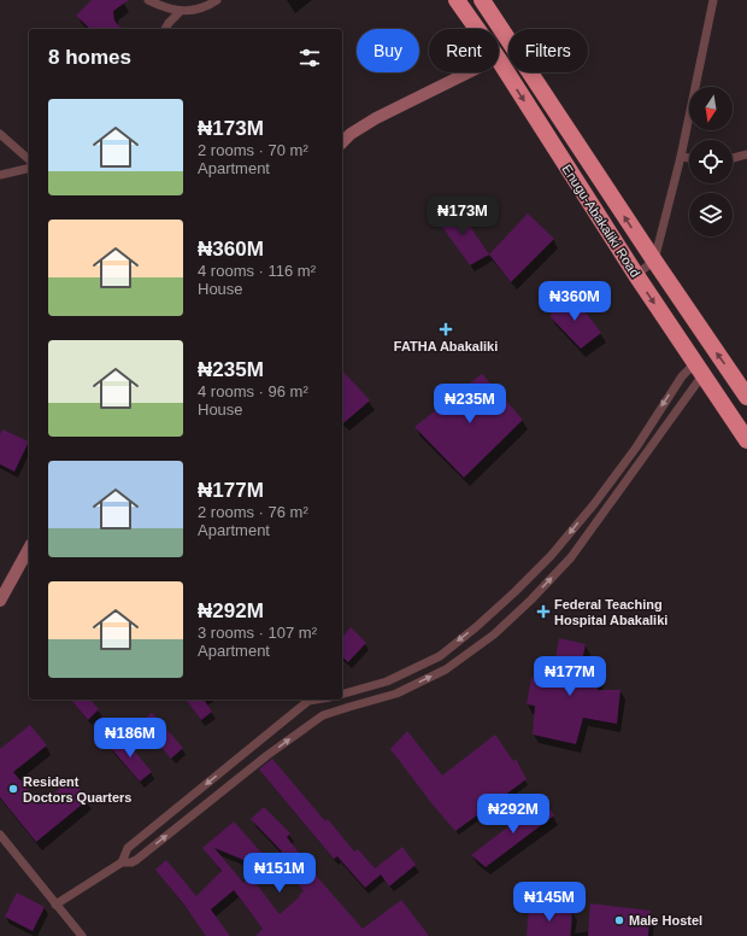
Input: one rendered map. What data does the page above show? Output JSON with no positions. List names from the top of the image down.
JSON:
{
  "streets": {
    "highway": ["Enugu-Abakaliki Road"]
  },
  "places": {
    "health": ["FATHA Abakaliki", "Federal Teaching Hospital Abakaliki"],
    "other": ["Resident Doctors Quarters", "Male Hostel"]
  },
  "north": "bottom",
  "page": {
    "chip": ["Buy", "Rent", "Filters"],
    "heading": "8 homes",
    "list": [
      {
        "name": "₦173M",
        "note": "2 rooms · 70 m² · Apartment"
      },
      {
        "name": "₦360M",
        "note": "4 rooms · 116 m² · House"
      },
      {
        "name": "₦235M",
        "note": "4 rooms · 96 m² · House"
      },
      {
        "name": "₦177M",
        "note": "2 rooms · 76 m² · Apartment"
      },
      {
        "name": "₦292M",
        "note": "3 rooms · 107 m² · Apartment"
      }
    ],
    "price": [
      "₦173M",
      "₦360M",
      "₦235M",
      "₦177M",
      "₦186M",
      "₦292M",
      "₦151M",
      "₦145M"
    ]
  }
}
